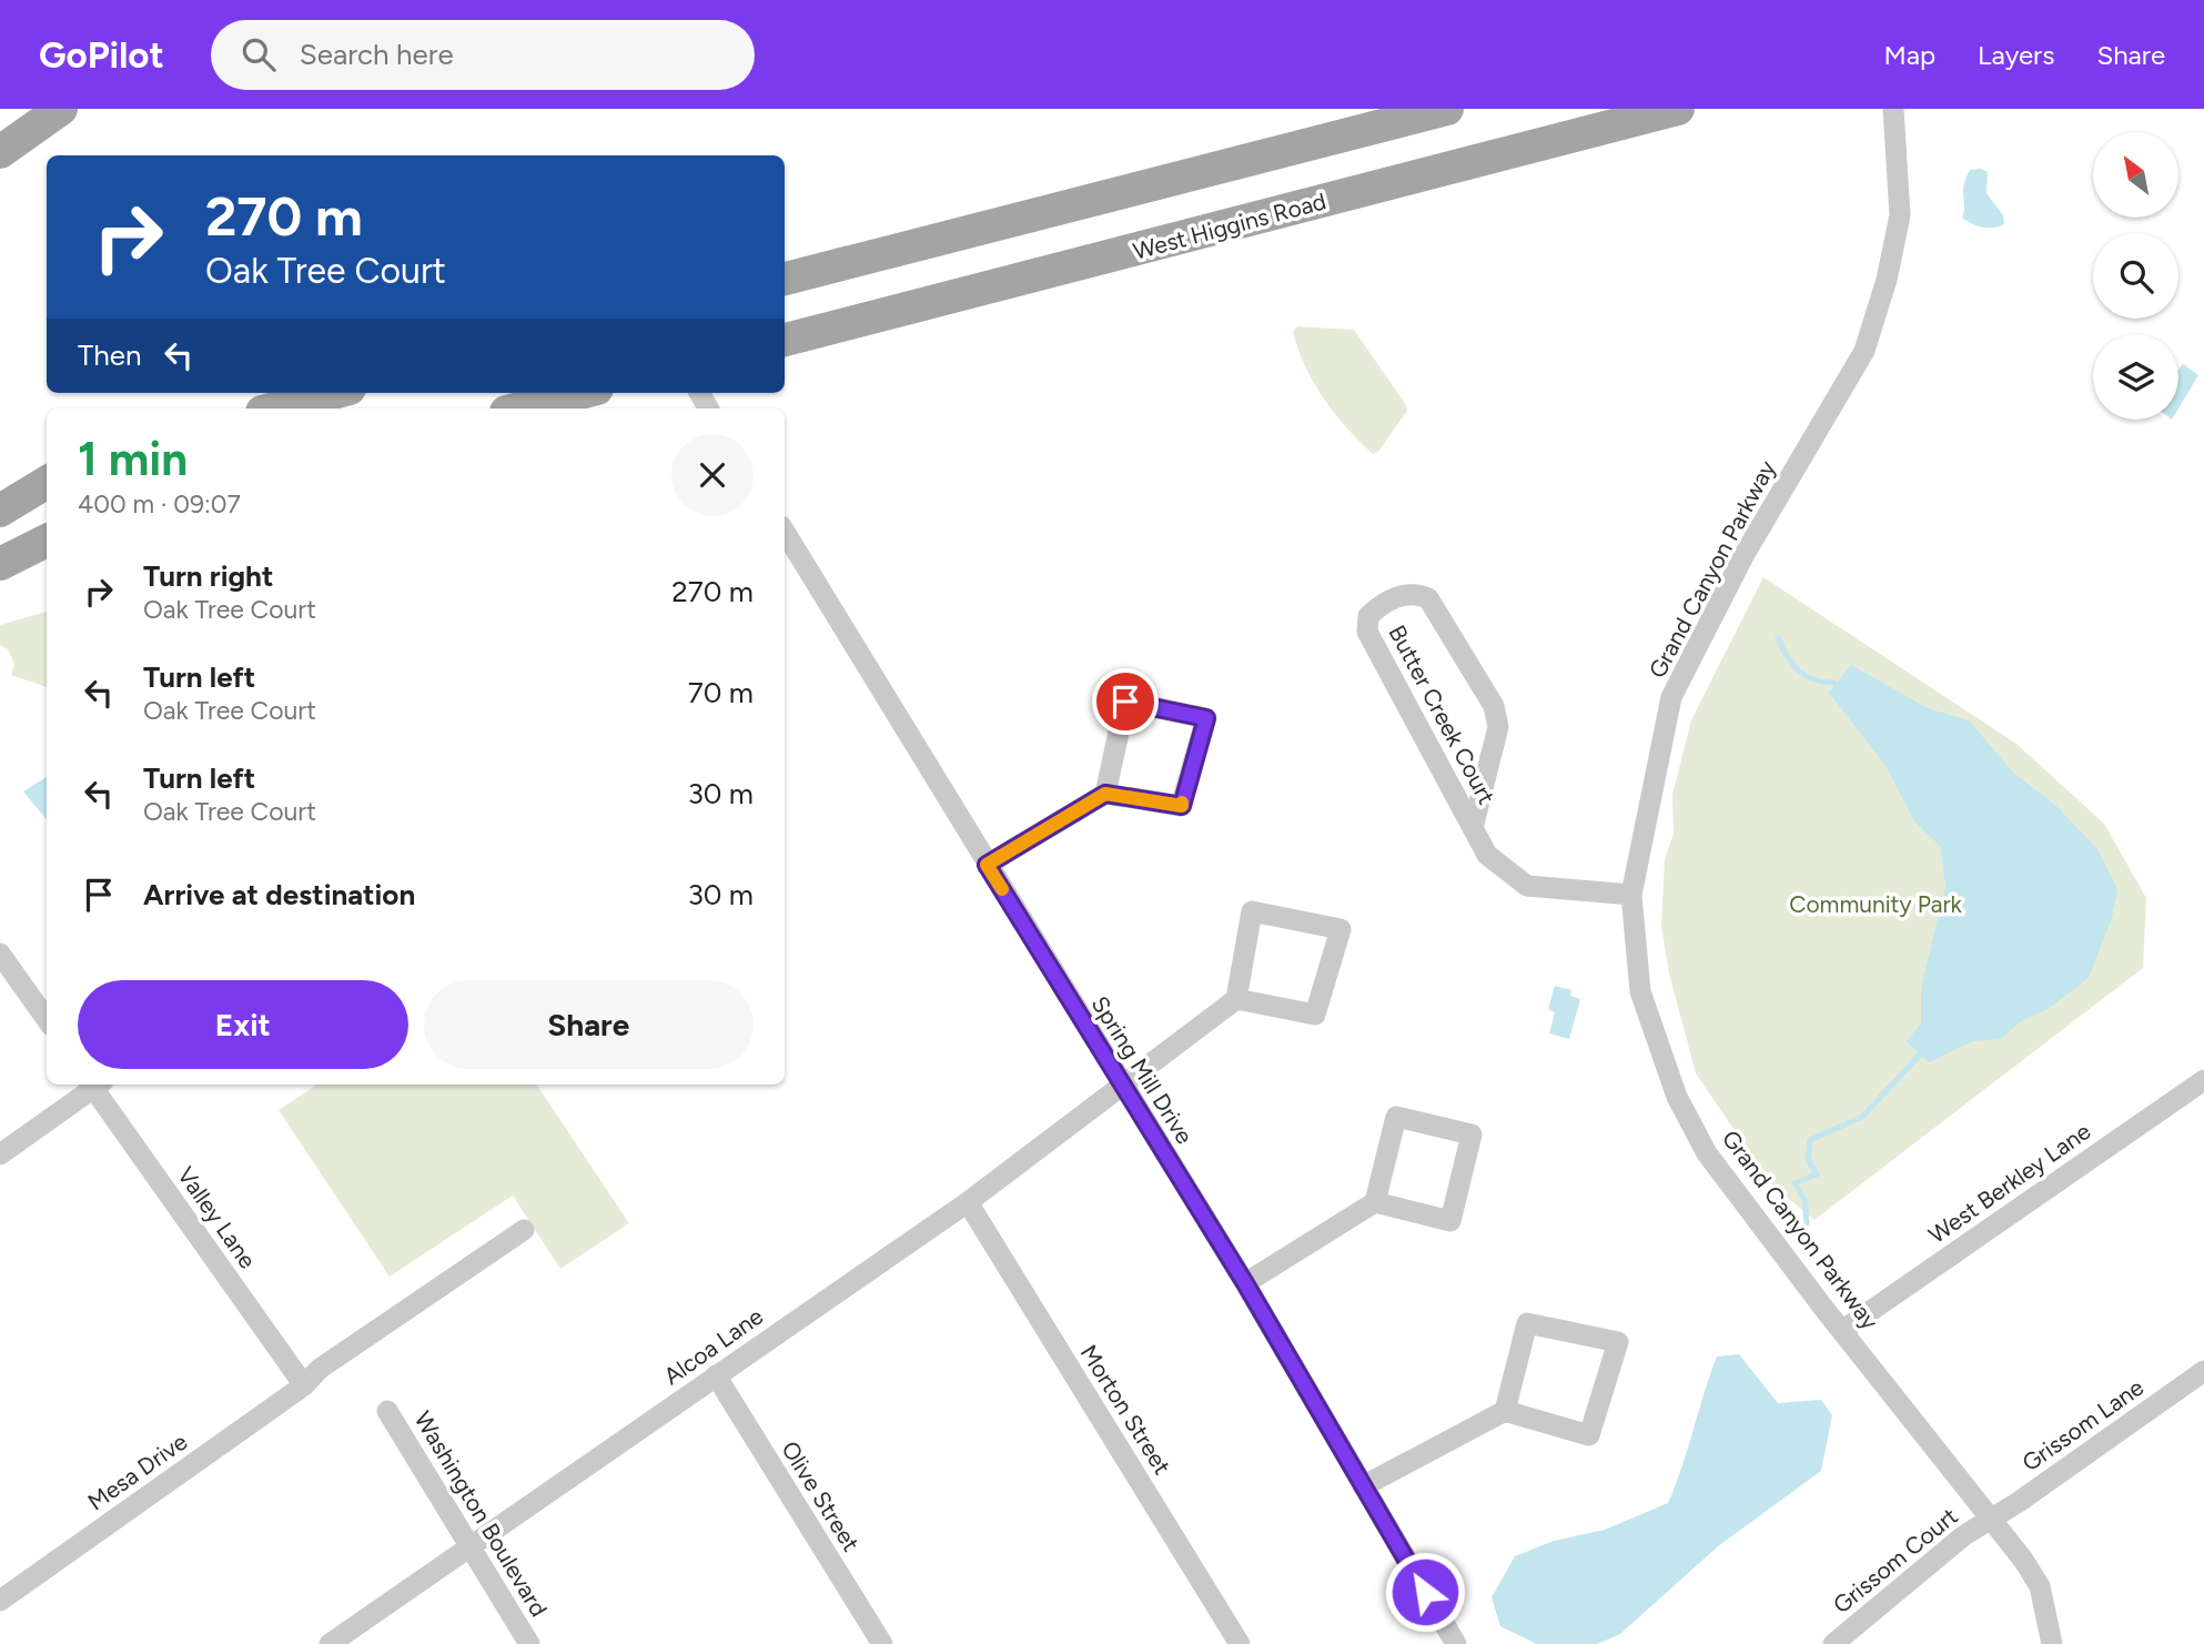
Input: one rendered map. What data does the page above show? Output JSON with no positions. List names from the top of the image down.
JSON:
{
  "streets": {
    "main road": ["West Higgins Road"],
    "street": [
      "Grand Canyon Parkway",
      "Butter Creek Court",
      "Spring Mill Drive",
      "West Berkley Lane",
      "Valley Lane",
      "Alcoa Lane",
      "Morton Street",
      "Grissom Lane",
      "Mesa Drive",
      "Olive Street",
      "Washington Boulevard",
      "Grissom Court"
    ]
  },
  "crossings": [
    ["Grand Canyon Parkway", "Butter Creek Court"],
    ["Grand Canyon Parkway", "West Berkley Lane"],
    ["Grand Canyon Parkway", "Grissom Lane"],
    ["Grand Canyon Parkway", "Grissom Court"],
    ["Spring Mill Drive", "Alcoa Lane"],
    ["Valley Lane", "Mesa Drive"],
    ["Alcoa Lane", "Morton Street"],
    ["Alcoa Lane", "Olive Street"],
    ["Alcoa Lane", "Washington Boulevard"],
    ["Grissom Lane", "Grissom Court"]
  ],
  "parks": ["Community Park"],
  "north": "top left",
  "page": {
    "header": "GoPilot",
    "search": "Search here",
    "nav": ["Map", "Layers", "Share"],
    "turn": ["270 m", "Oak Tree Court"],
    "then": "Then",
    "heading": ["1 min", "400 m · 09:07"],
    "list": [
      {
        "name": "Turn right",
        "note": "Oak Tree Court",
        "value": "270 m"
      },
      {
        "name": "Turn left",
        "note": "Oak Tree Court",
        "value": "70 m"
      },
      {
        "name": "Turn left",
        "note": "Oak Tree Court",
        "value": "30 m"
      },
      {
        "name": "Arrive at destination",
        "value": "30 m"
      }
    ],
    "buttons": ["Exit", "Share"]
  }
}
